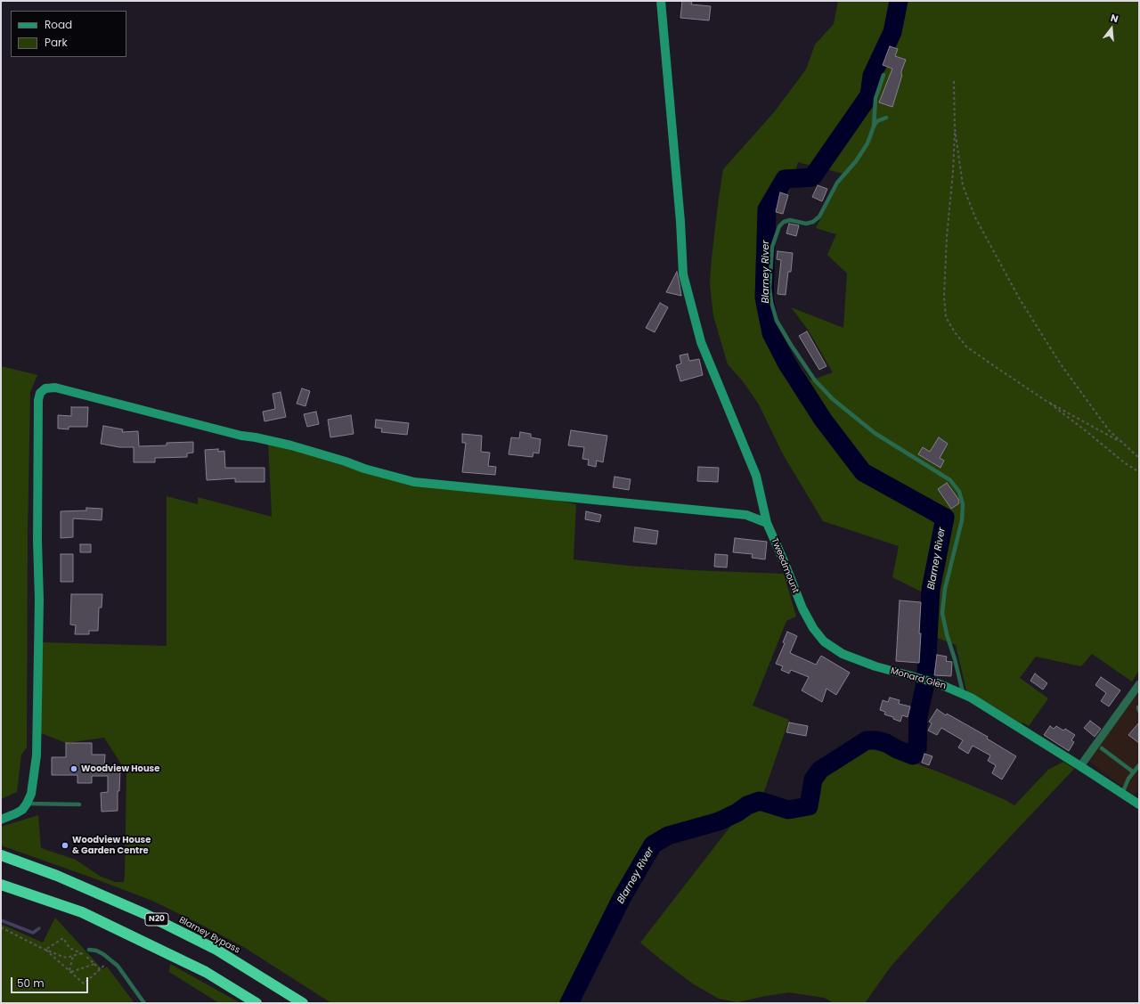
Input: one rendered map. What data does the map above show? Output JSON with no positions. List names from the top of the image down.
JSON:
{
  "streets": {
    "highway": ["N20", "Blarney Bypass"],
    "street": ["Tweedmount", "Monard Glen"]
  },
  "crossings": [
    ["Tweedmount", "Monard Glen"]
  ],
  "water": ["Blarney River"],
  "places": ["Woodview House", "Woodview House & Garden Centre"],
  "legend": ["Road", "Park"],
  "scale_bar": "50 m",
  "north": "top"
}
